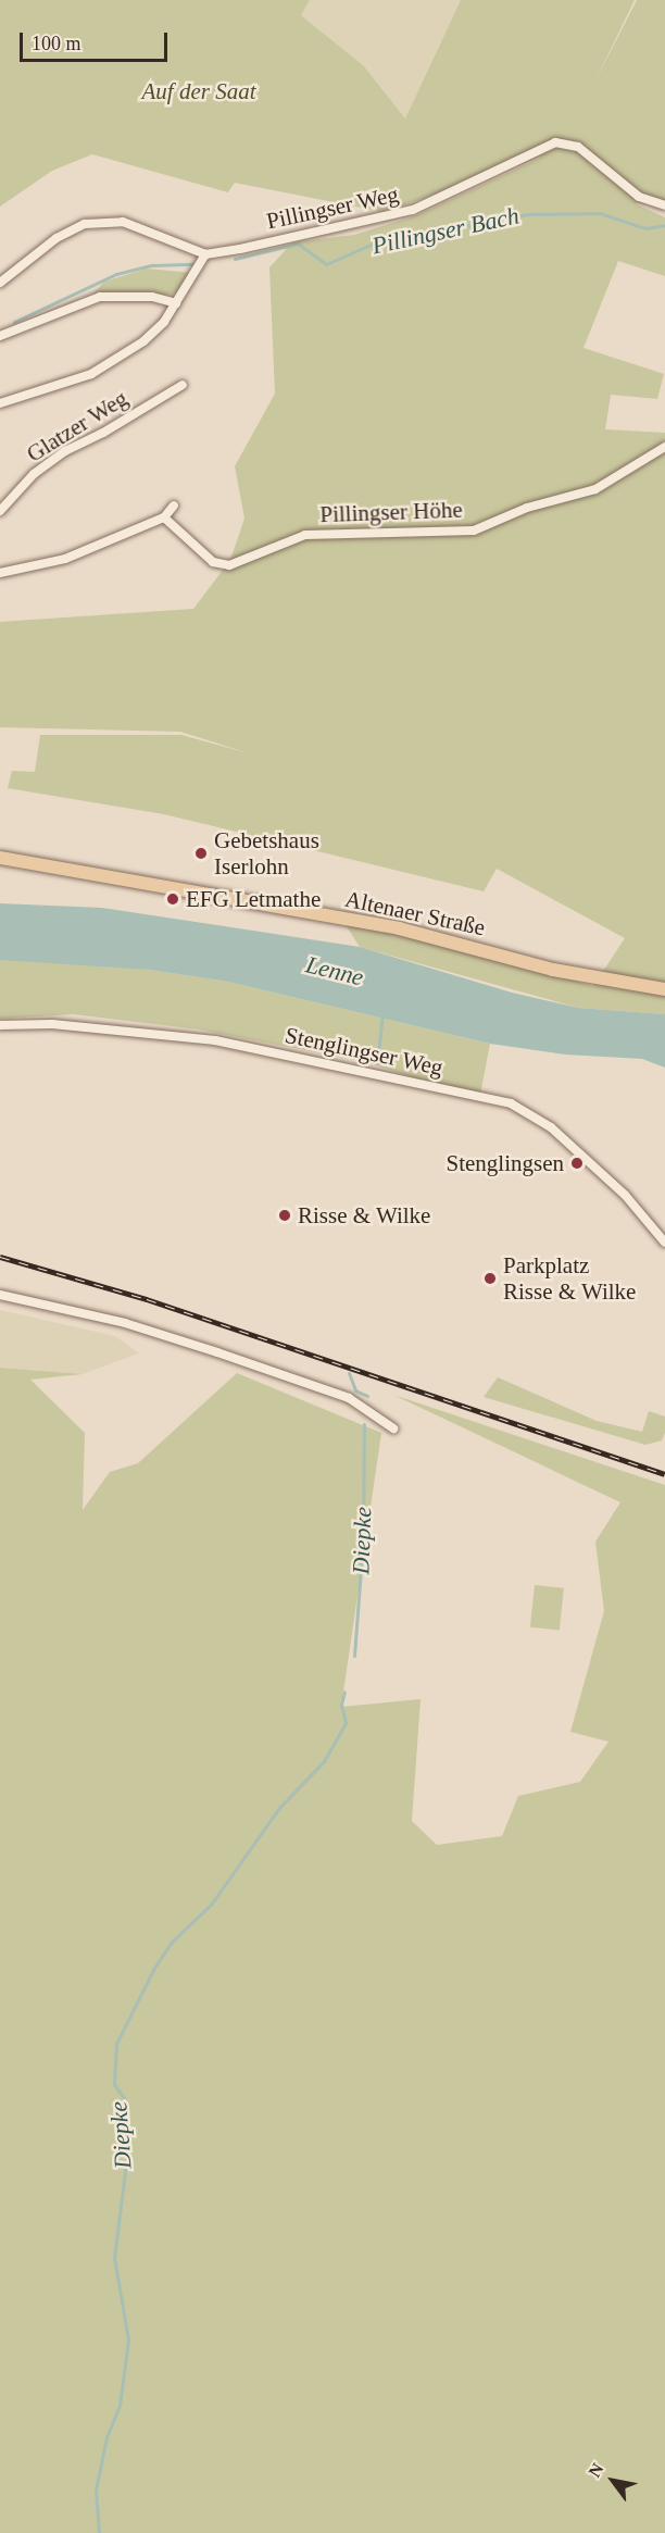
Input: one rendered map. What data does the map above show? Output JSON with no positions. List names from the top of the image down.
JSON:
{
  "streets": {
    "main road": ["Altenaer Straße"],
    "street": [
      "Pillingser Weg",
      "Glatzer Weg",
      "Pillingser Höhe",
      "Stenglingser Weg"
    ]
  },
  "water": ["Pillingser Bach", "Lenne", "Diepke"],
  "parks": ["Auf der Saat"],
  "places": [
    "Gebetshaus Iserlohn",
    "EFG Letmathe",
    "Stenglingsen",
    "Risse & Wilke",
    "Parkplatz Risse & Wilke"
  ],
  "scale_bar": "100 m",
  "north": "top left"
}
